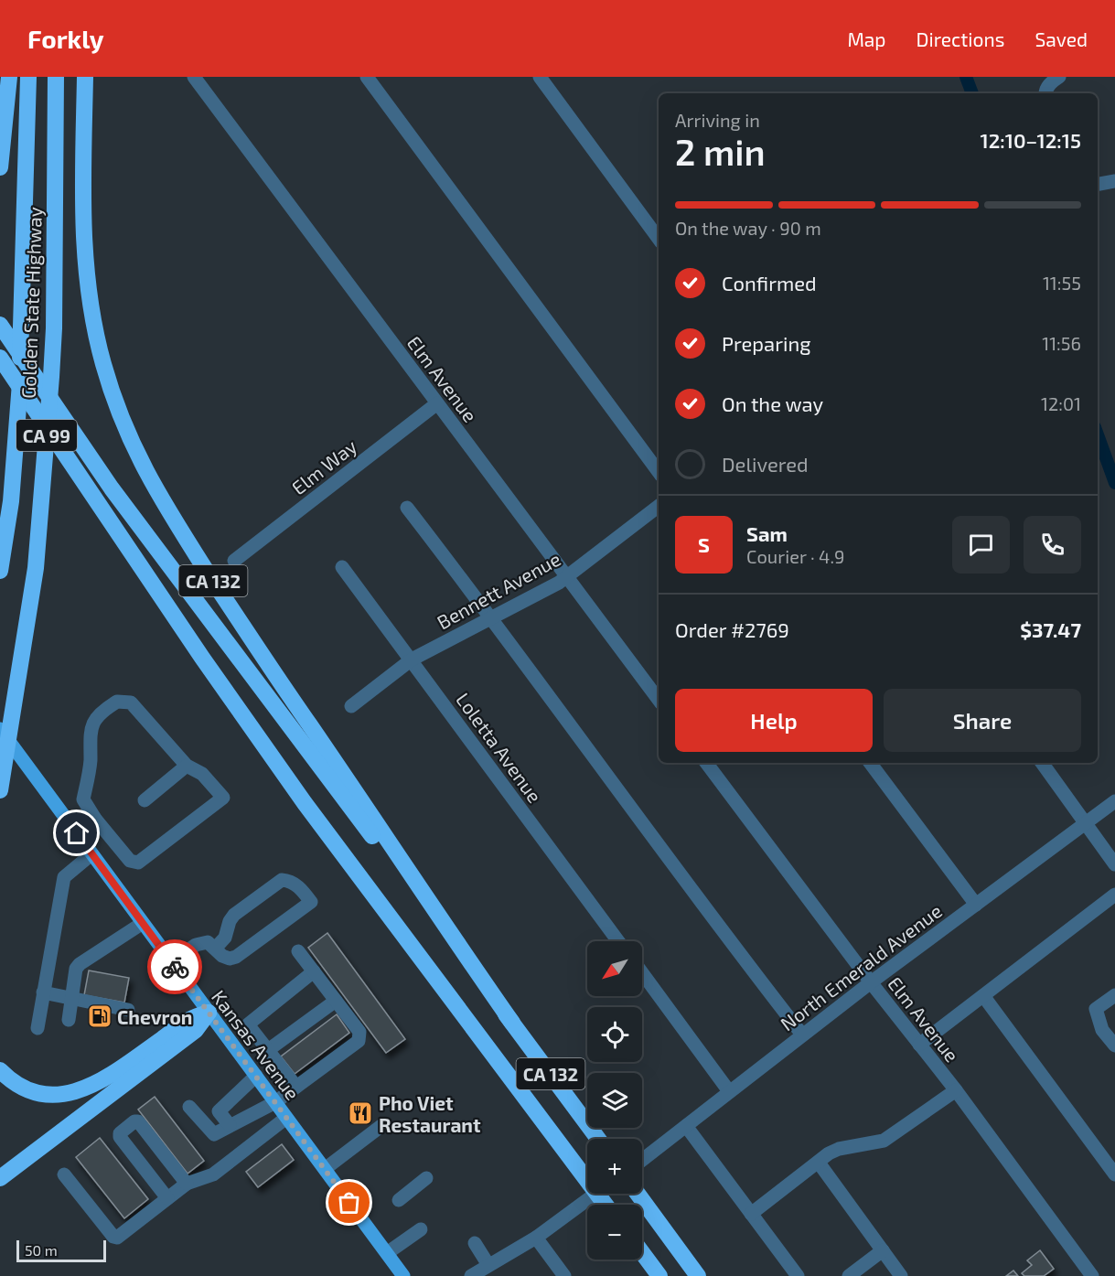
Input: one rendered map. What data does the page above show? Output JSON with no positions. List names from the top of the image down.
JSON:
{
  "streets": {
    "highway": ["Golden State Highway", "CA 99", "CA 132"],
    "main road": ["Kansas Avenue"],
    "street": [
      "Elm Avenue",
      "Elm Way",
      "Bennett Avenue",
      "Loletta Avenue",
      "North Emerald Avenue"
    ]
  },
  "crossings": [
    ["Elm Avenue", "Elm Way"],
    ["Elm Avenue", "Bennett Avenue"],
    ["Elm Avenue", "North Emerald Avenue"],
    ["Bennett Avenue", "Loletta Avenue"]
  ],
  "places": {
    "fuel station": ["Chevron"],
    "restaurant": ["Pho Viet Restaurant"]
  },
  "scale_bar": "50 m",
  "north": "bottom left",
  "page": {
    "header": "Forkly",
    "nav": ["Map", "Directions", "Saved"],
    "heading": ["2 min", "Arriving in", "12:10–12:15"],
    "panel": [
      "Sam",
      "Courier · 4.9",
      "Order #2769",
      "$37.47"
    ],
    "bar": "On the way · 90 m",
    "list": [
      ["Confirmed", "11:55"],
      ["Preparing", "11:56"],
      ["On the way", "12:01"],
      "Delivered"
    ],
    "round": "S",
    "buttons": ["Help", "Share"],
    "map_buttons": ["+", "−"],
    "scale": "50 m"
  }
}
